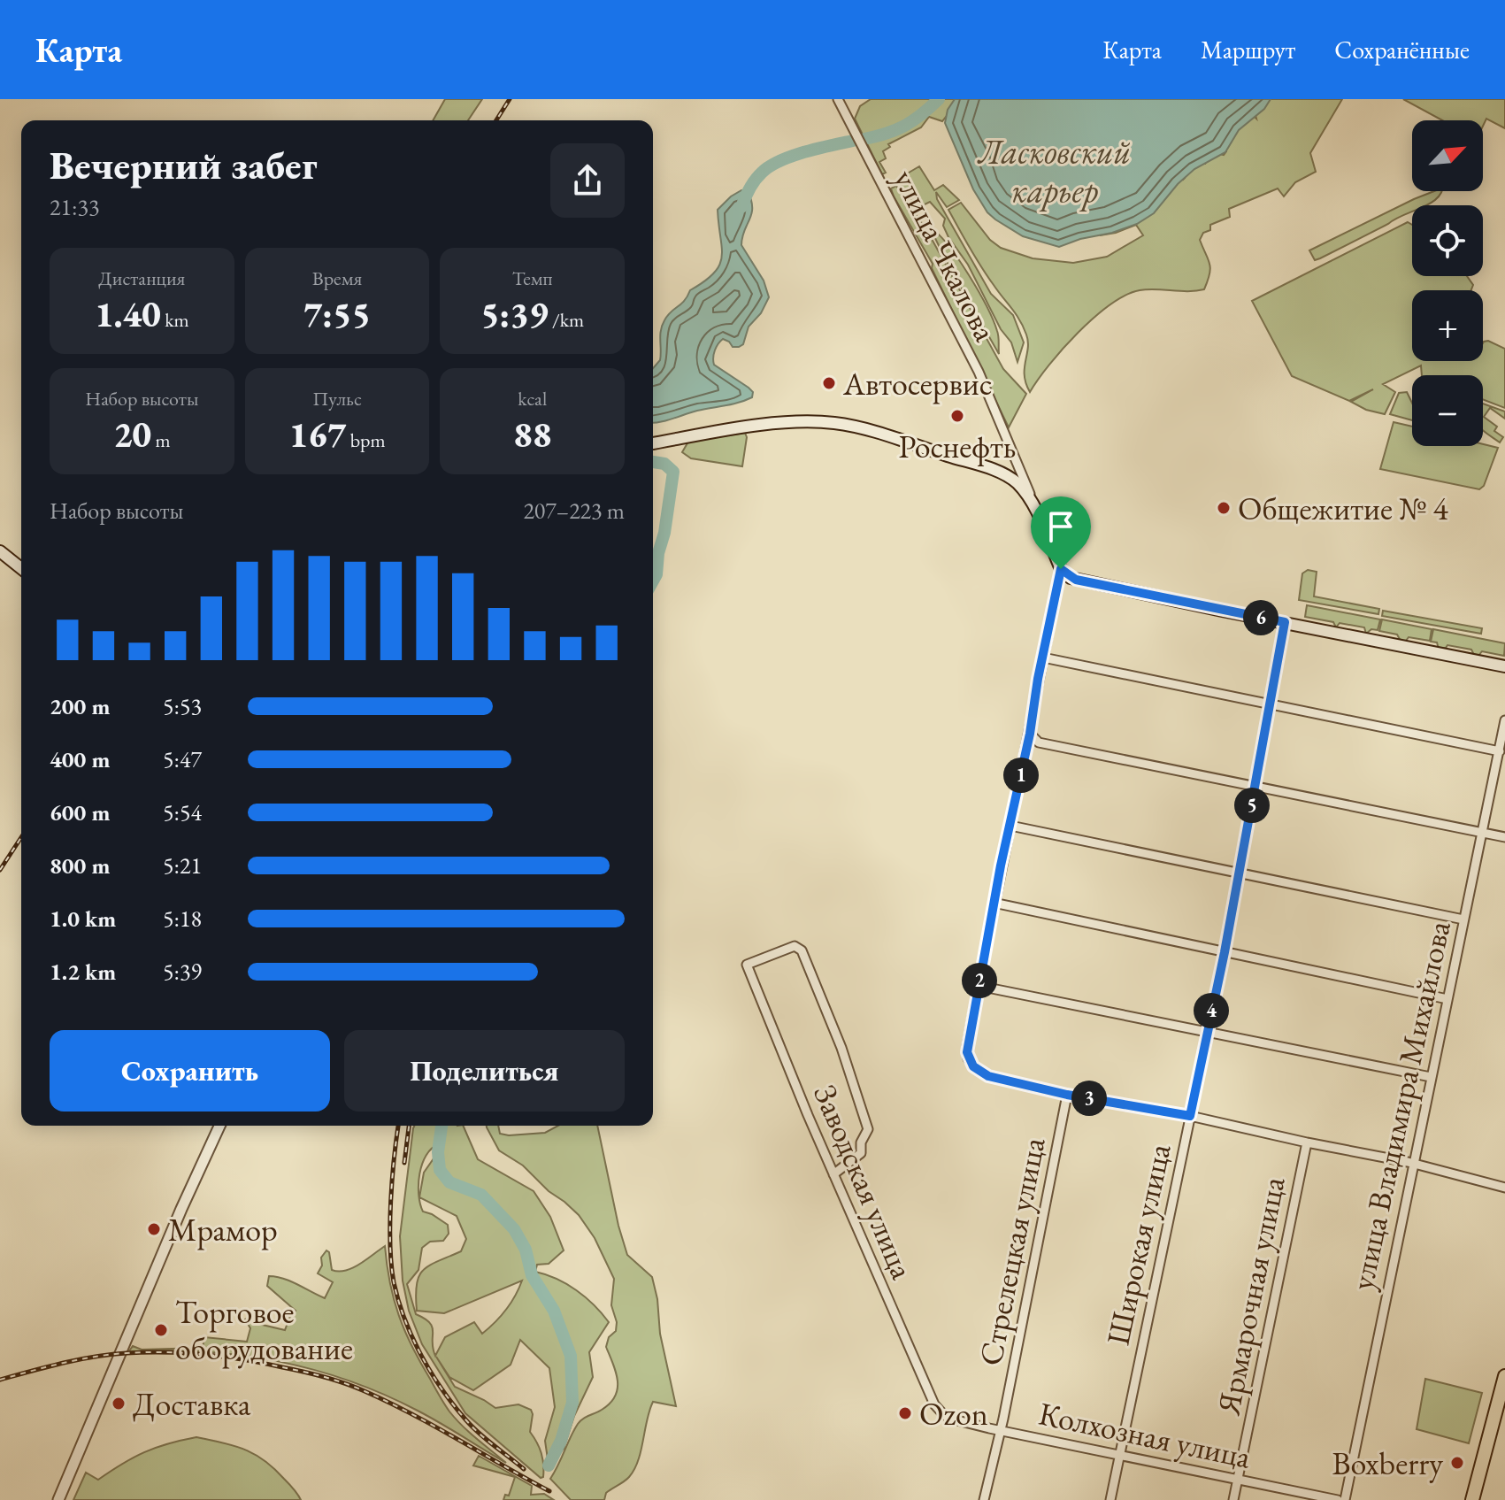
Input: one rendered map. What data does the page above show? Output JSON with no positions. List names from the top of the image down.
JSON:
{
  "streets": {
    "street": [
      "улица Чкалова",
      "улица Владимира Михайлова",
      "Заводская улица",
      "Широкая улица",
      "Стрелецкая улица",
      "Ярмарочная улица",
      "Колхозная улица"
    ]
  },
  "crossings": [
    ["Заводская улица", "Колхозная улица"],
    ["Широкая улица", "Колхозная улица"],
    ["Стрелецкая улица", "Колхозная улица"],
    ["Ярмарочная улица", "Колхозная улица"]
  ],
  "water": ["Ласковский карьер"],
  "places": [
    "Автосервис",
    "Роснефть",
    "Общежитие № 4",
    "Мрамор",
    "Торговое оборудование",
    "Доставка",
    "Ozon",
    "Boxberry"
  ],
  "north": "top right",
  "page": {
    "header": "Карта",
    "nav": ["Карта", "Маршрут", "Сохранённые"],
    "map_buttons": ["+", "−"],
    "heading": ["Вечерний забег", "21:33"],
    "stats": [
      ["Дистанция", "1.40 km"],
      ["Время", "7:55"],
      ["Темп", "5:39 /km"],
      ["Набор высоты", "20 m"],
      ["Пульс", "167 bpm"],
      ["kcal", "88"]
    ],
    "chart": ["Набор высоты", "207–223 m"],
    "pins": [
      "6",
      "1",
      "5",
      "2",
      "4",
      "3"
    ],
    "list": [
      {
        "name": "200 m",
        "note": "5:53"
      },
      {
        "name": "400 m",
        "note": "5:47"
      },
      {
        "name": "600 m",
        "note": "5:54"
      },
      {
        "name": "800 m",
        "note": "5:21"
      },
      {
        "name": "1.0 km",
        "note": "5:18"
      },
      {
        "name": "1.2 km",
        "note": "5:39"
      }
    ],
    "buttons": ["Сохранить", "Поделиться"]
  }
}
